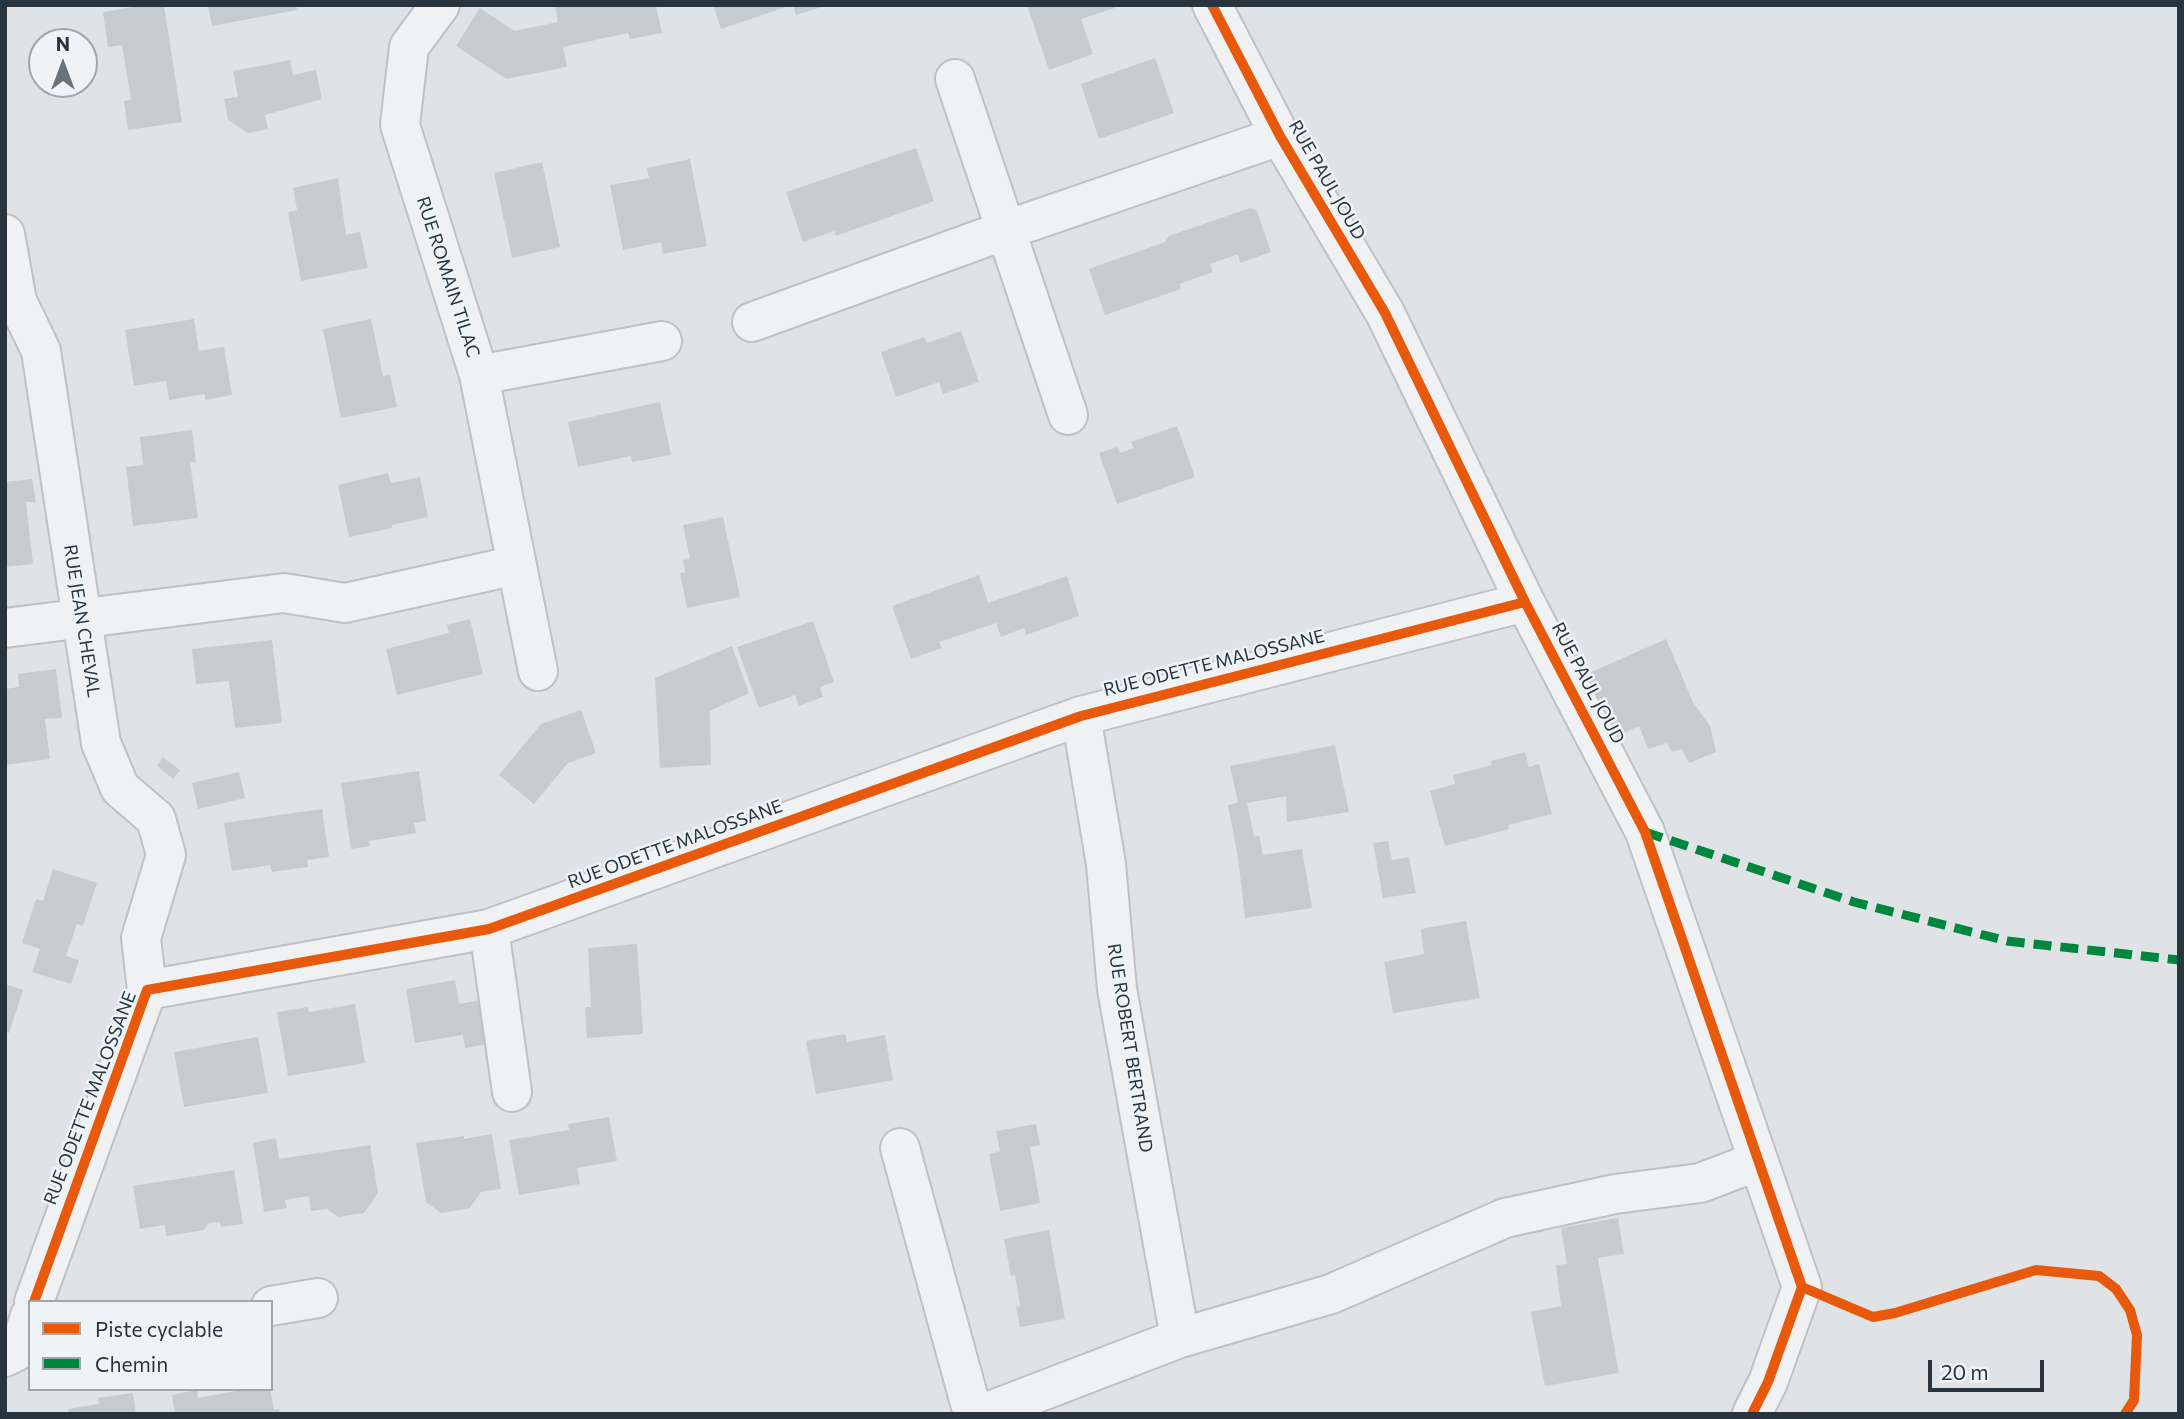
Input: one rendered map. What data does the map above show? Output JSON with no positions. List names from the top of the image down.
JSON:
{
  "streets": {
    "street": [
      "RUE PAUL JOUD",
      "RUE ROMAIN TILAC",
      "RUE JEAN CHEVAL",
      "RUE ODETTE MALOSSANE",
      "RUE ROBERT BERTRAND"
    ]
  },
  "crossings": [
    ["RUE PAUL JOUD", "RUE ODETTE MALOSSANE"],
    ["RUE JEAN CHEVAL", "RUE ODETTE MALOSSANE"],
    ["RUE ODETTE MALOSSANE", "RUE ROBERT BERTRAND"]
  ],
  "legend": ["Piste cyclable", "Chemin"],
  "scale_bar": "20 m",
  "north": "top"
}
